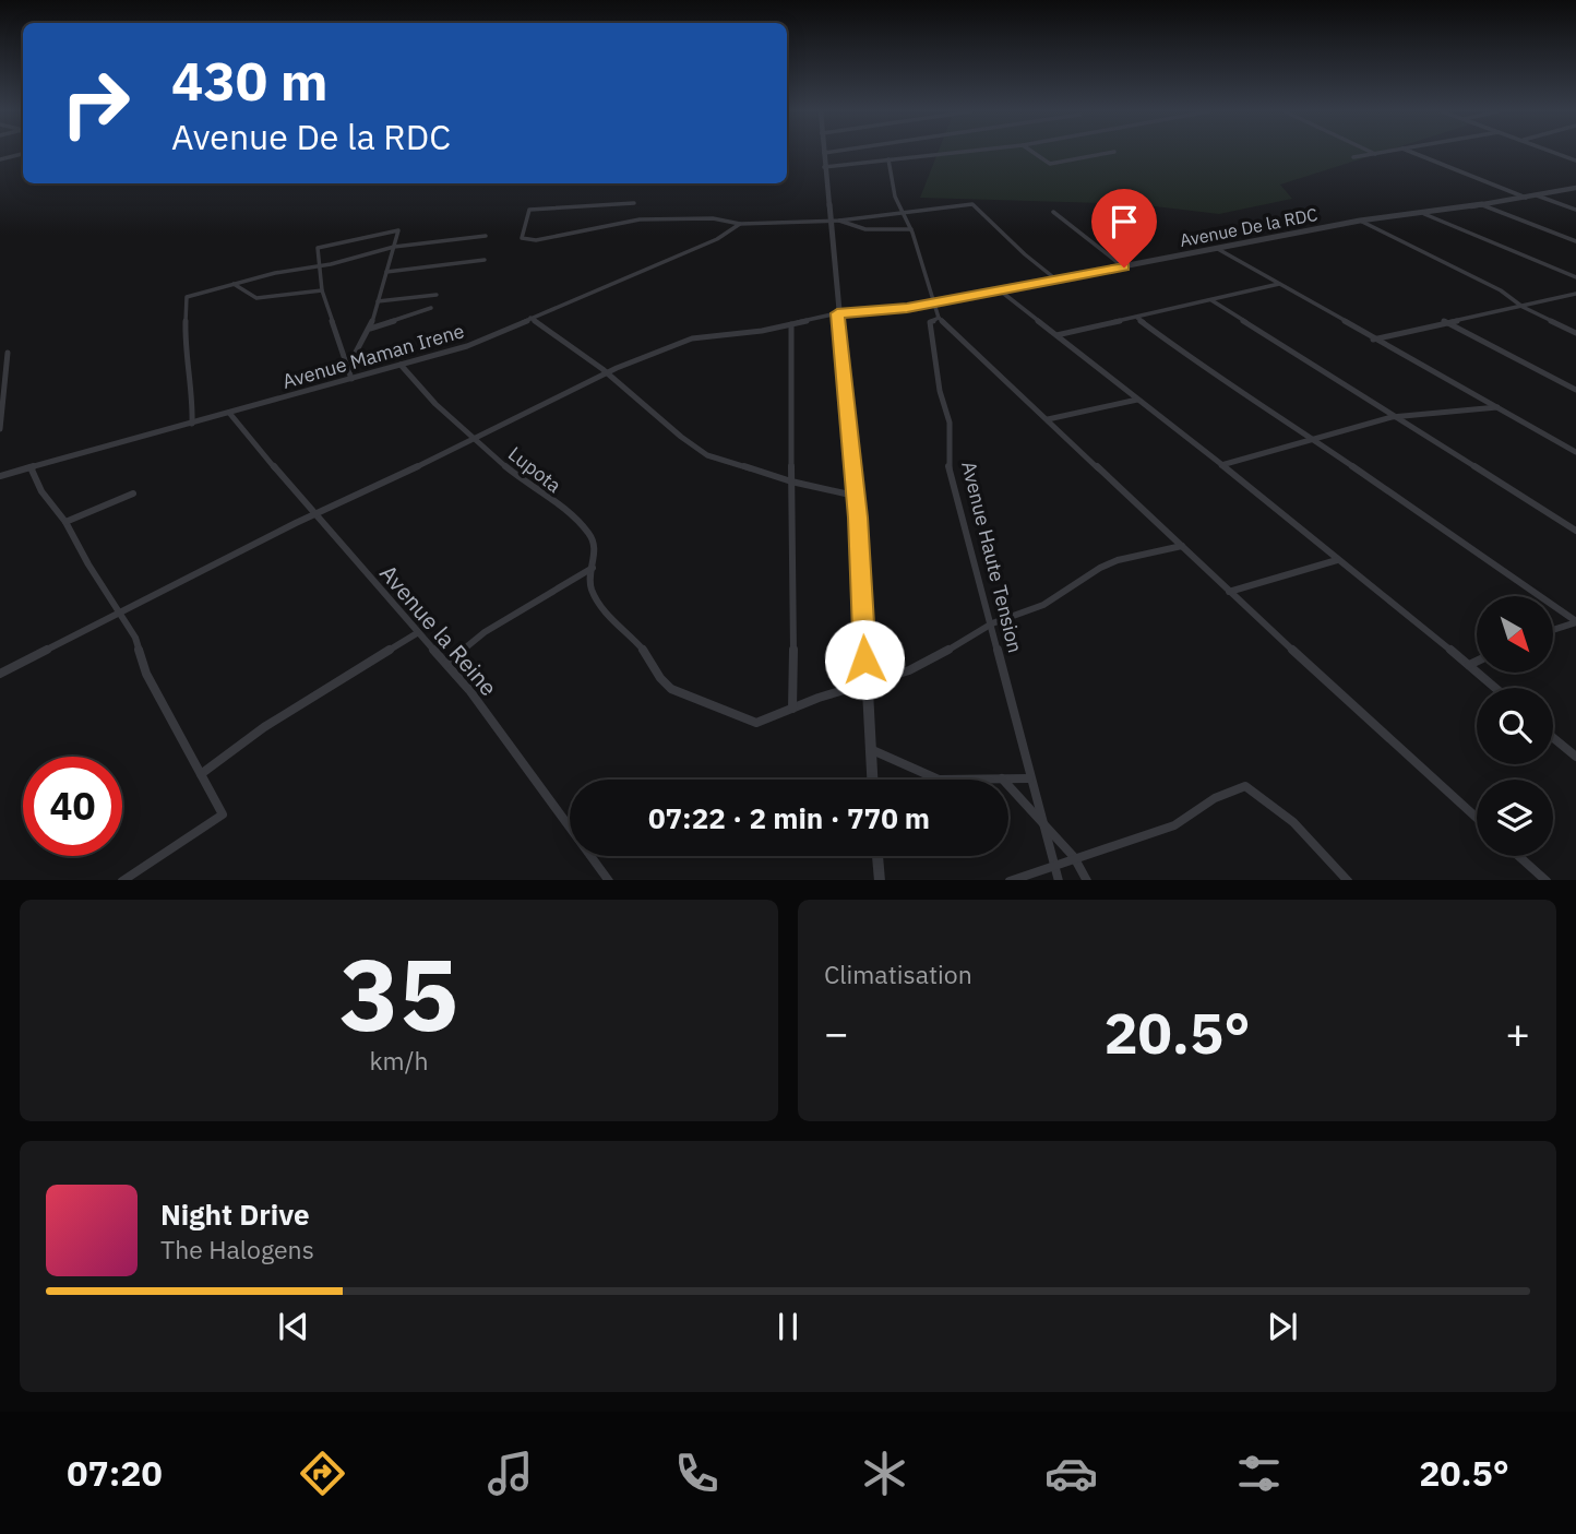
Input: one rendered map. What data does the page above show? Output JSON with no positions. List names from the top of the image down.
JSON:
{
  "streets": {
    "street": [
      "Avenue De la RDC",
      "Avenue Maman Irene",
      "Lupota",
      "Avenue Haute Tension",
      "Avenue la Reine"
    ]
  },
  "crossings": [
    ["Avenue Maman Irene", "Lupota"],
    ["Avenue Maman Irene", "Avenue la Reine"],
    ["Lupota", "Avenue Haute Tension"]
  ],
  "north": "bottom right",
  "page": {
    "turn": ["430 m", "Avenue De la RDC"],
    "limit": "40",
    "trip": "07:22 · 2 min · 770 m",
    "tile": [
      ["35", "km/h"],
      "Climatisation"
    ],
    "heat": ["−", "20.5°", "+"],
    "song": ["Night Drive", "The Halogens"],
    "tabs": ["07:20", "20.5°"]
  }
}
